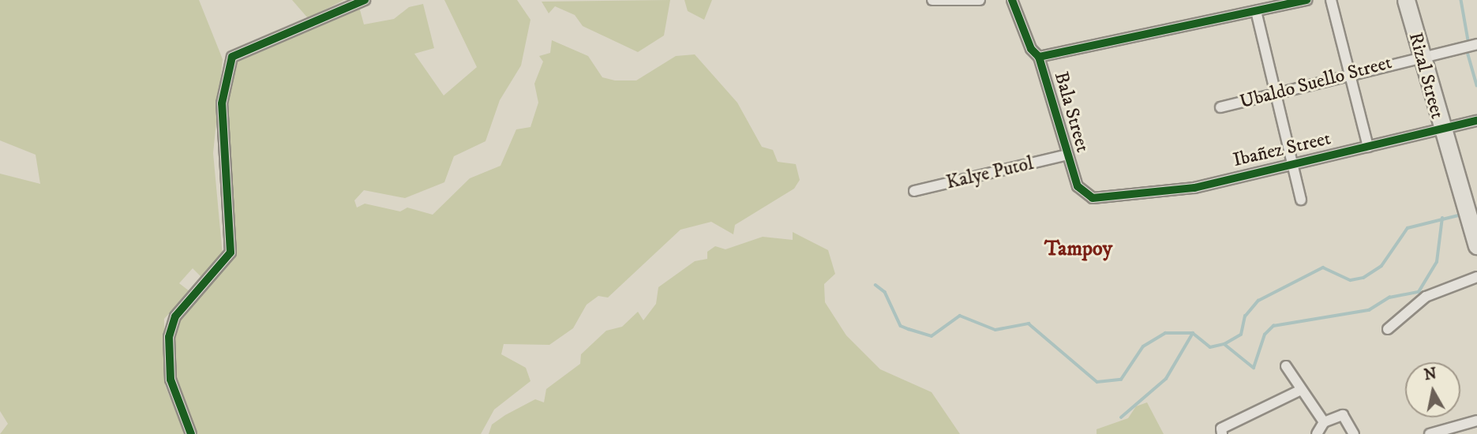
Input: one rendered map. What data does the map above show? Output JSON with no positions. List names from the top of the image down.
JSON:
{
  "streets": {
    "main road": ["Rizal Street"],
    "street": [
      "Ubaldo Suello Street",
      "Bala Street",
      "Ibañez Street",
      "Kalye Putol"
    ]
  },
  "crossings": [
    ["Rizal Street", "Ubaldo Suello Street"],
    ["Rizal Street", "Ibañez Street"],
    ["Bala Street", "Ibañez Street"],
    ["Bala Street", "Kalye Putol"]
  ],
  "districts": ["Tampoy"],
  "north": "top"
}
